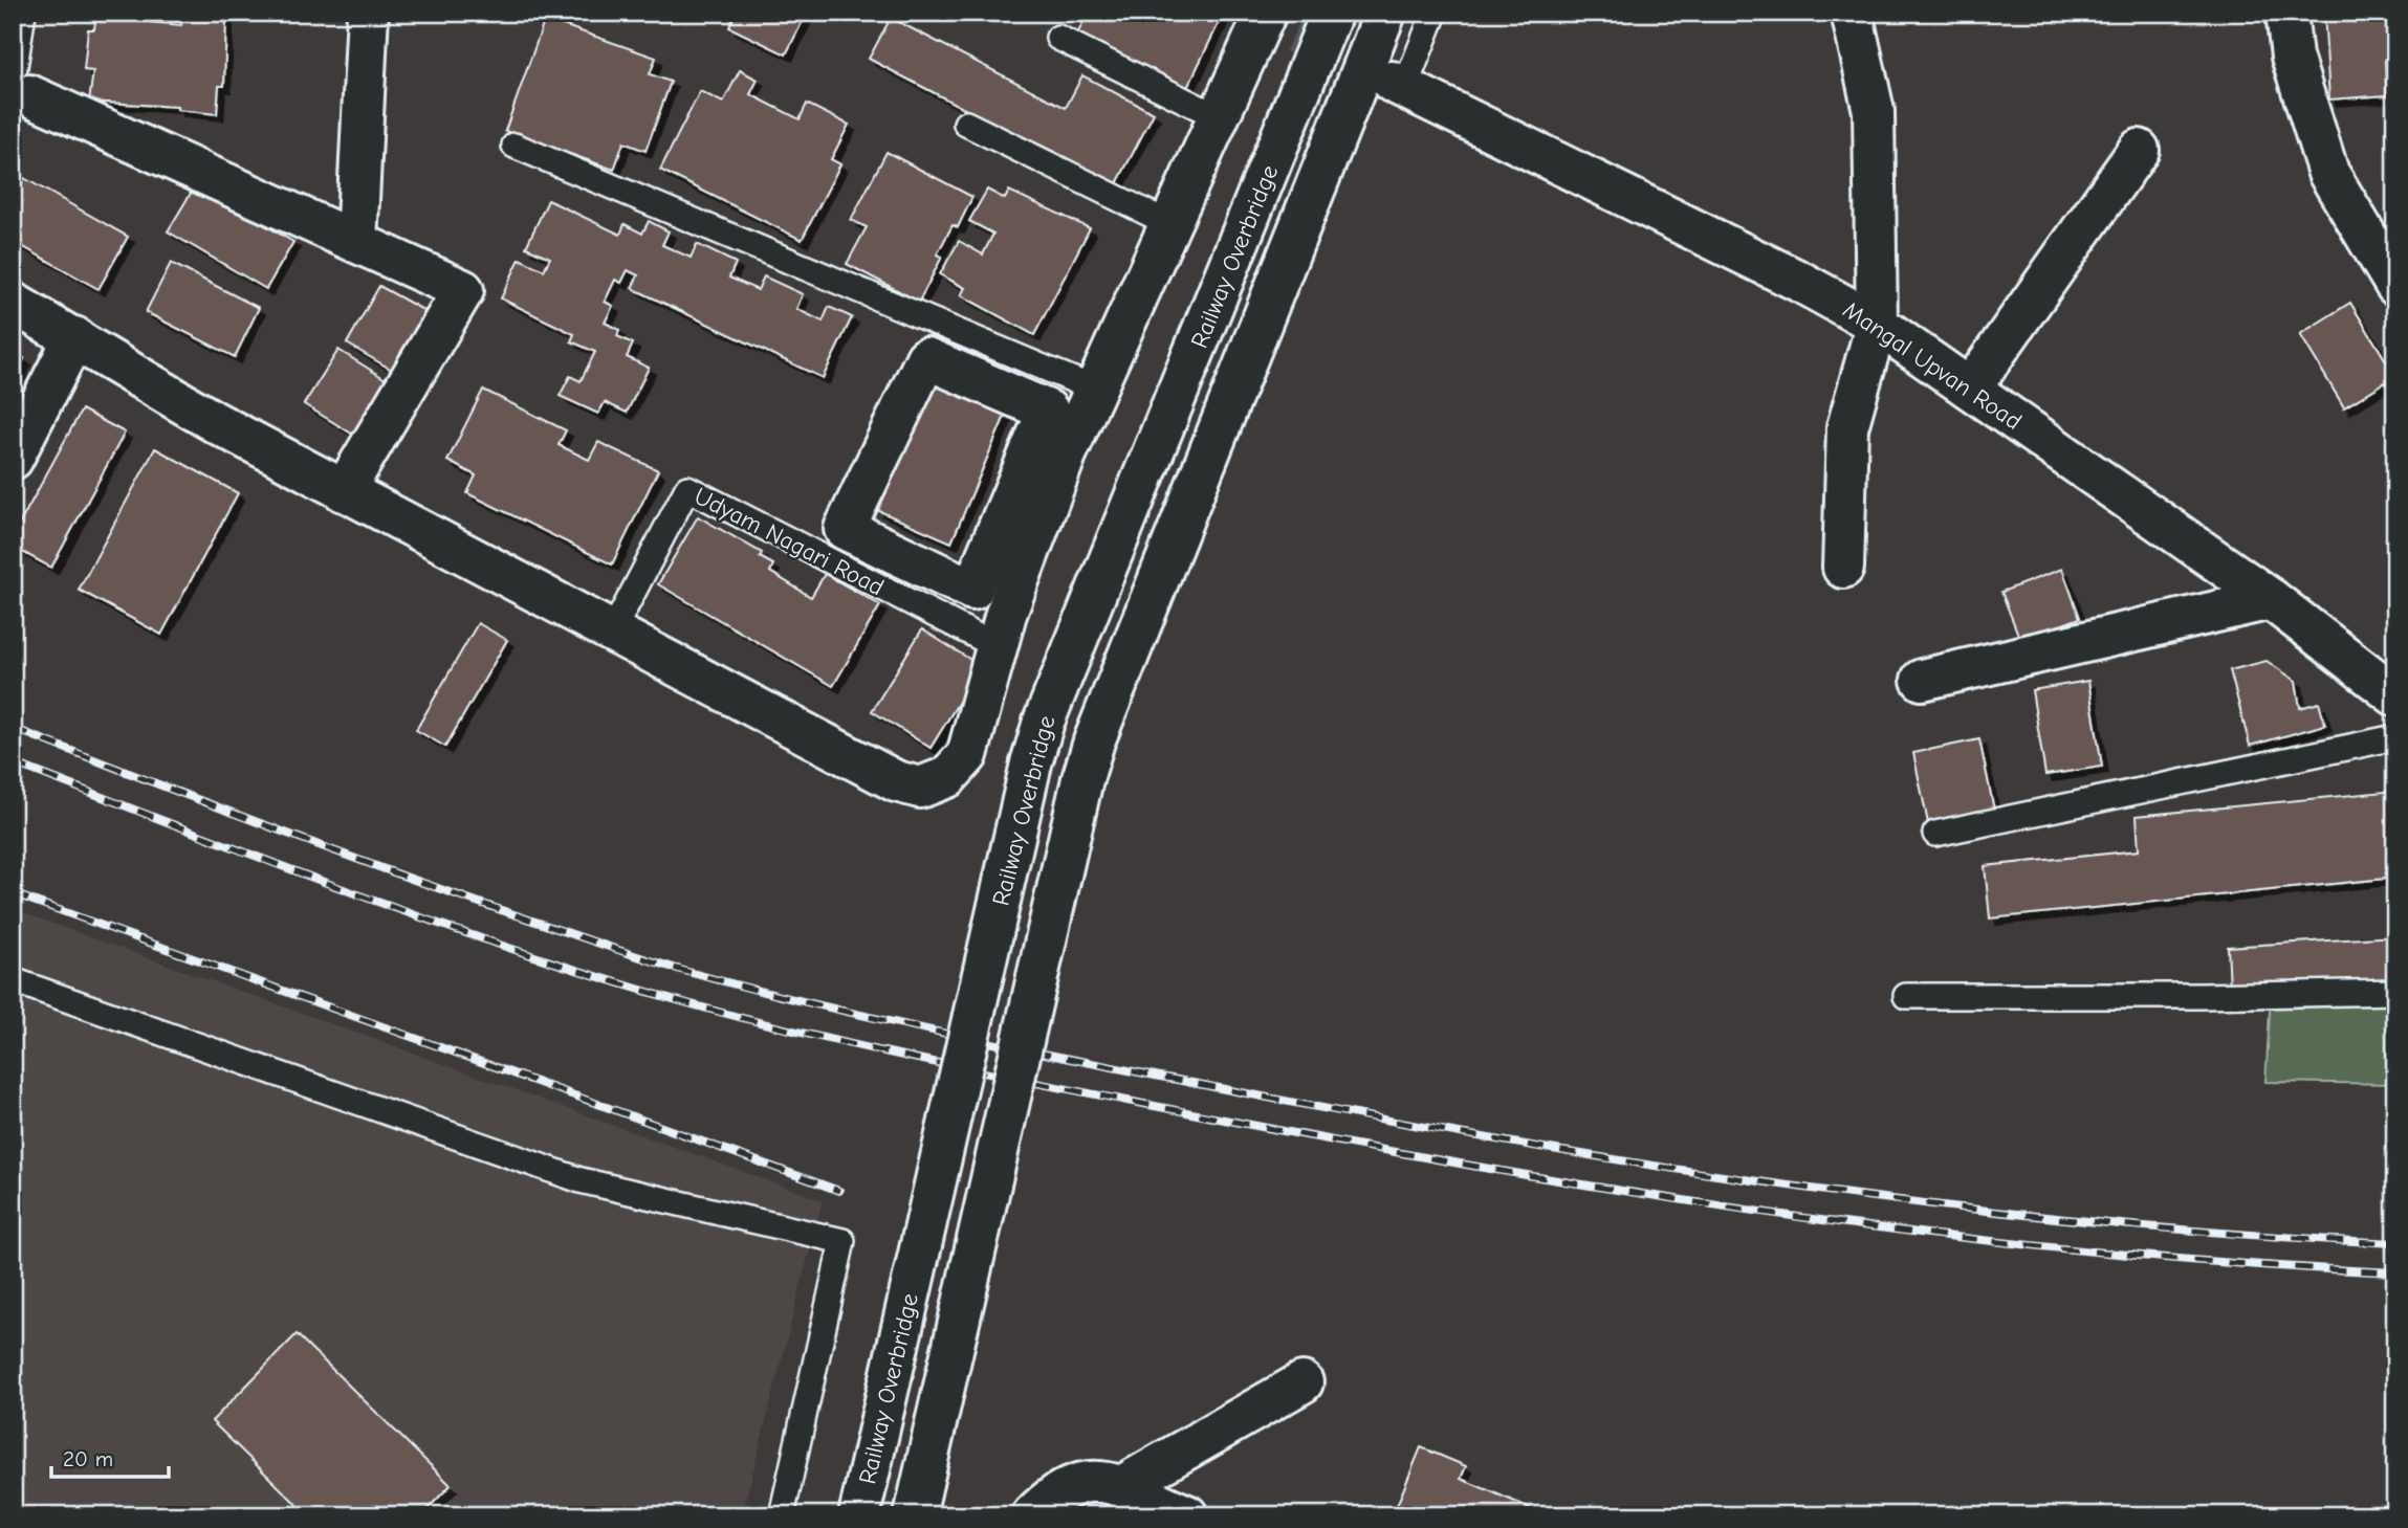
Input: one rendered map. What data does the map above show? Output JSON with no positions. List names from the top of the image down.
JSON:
{
  "streets": {
    "street": ["Railway Overbridge", "Mangal Upvan Road"],
    "lane": ["Udyam Nagari Road"]
  },
  "scale_bar": "20 m"
}
